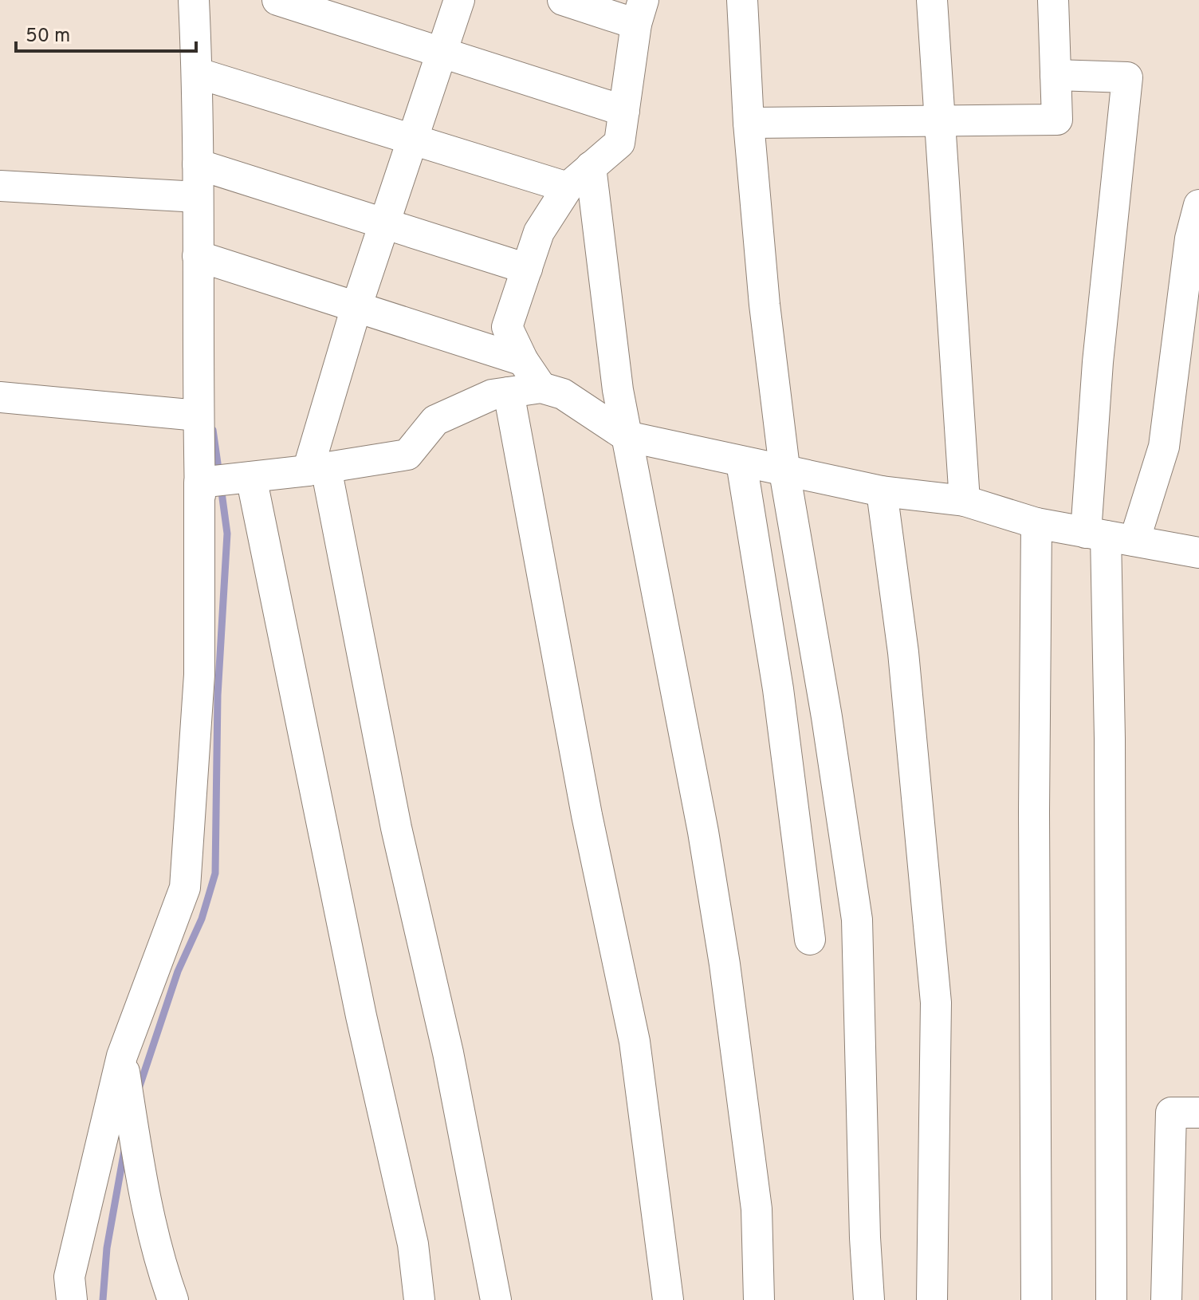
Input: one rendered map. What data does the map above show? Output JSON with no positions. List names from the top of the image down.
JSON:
{
  "scale_bar": "50 m"
}
